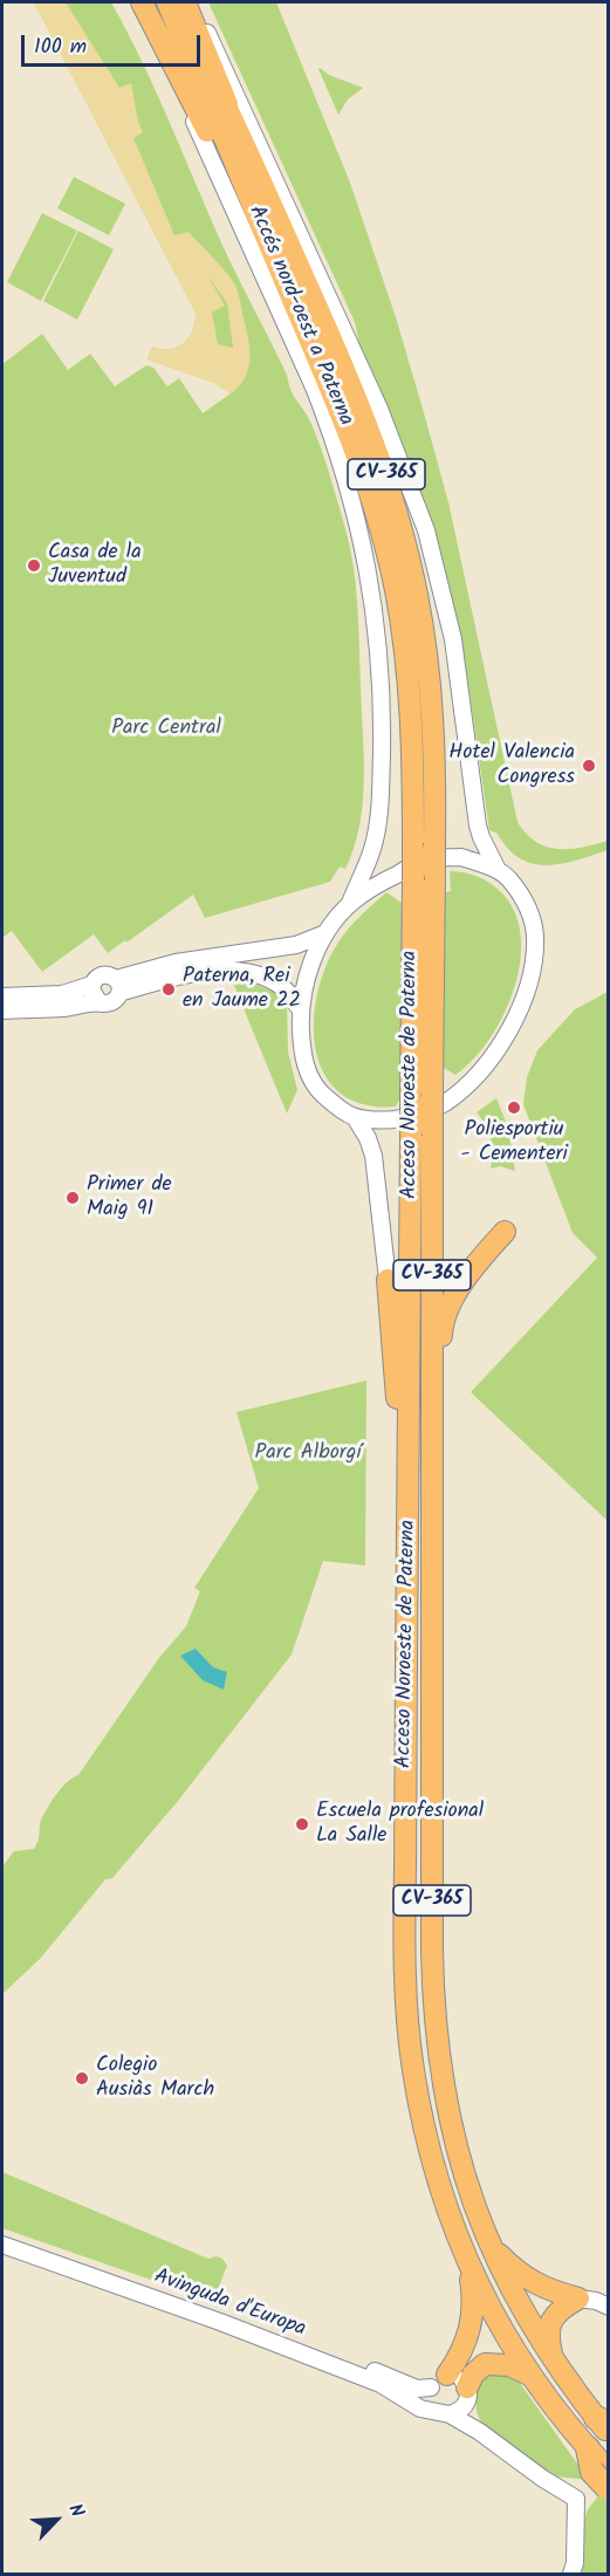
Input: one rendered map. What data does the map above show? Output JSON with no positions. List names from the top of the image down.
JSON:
{
  "streets": {
    "main road": ["Accés nord-oest a Paterna", "CV-365", "Acceso Noroeste de Paterna"],
    "street": ["Avinguda d'Europa"]
  },
  "crossings": [
    ["Accés nord-oest a Paterna", "Acceso Noroeste de Paterna"]
  ],
  "parks": ["Parc Central", "Parc Alborgí"],
  "places": [
    "Casa de la Juventud",
    "Hotel Valencia Congress",
    "Paterna, Rei en Jaume 22",
    "Poliesportiu - Cementeri",
    "Primer de Maig 91",
    "Escuela profesional La Salle",
    "Colegio Ausiàs March"
  ],
  "scale_bar": "100 m",
  "north": "top right"
}
